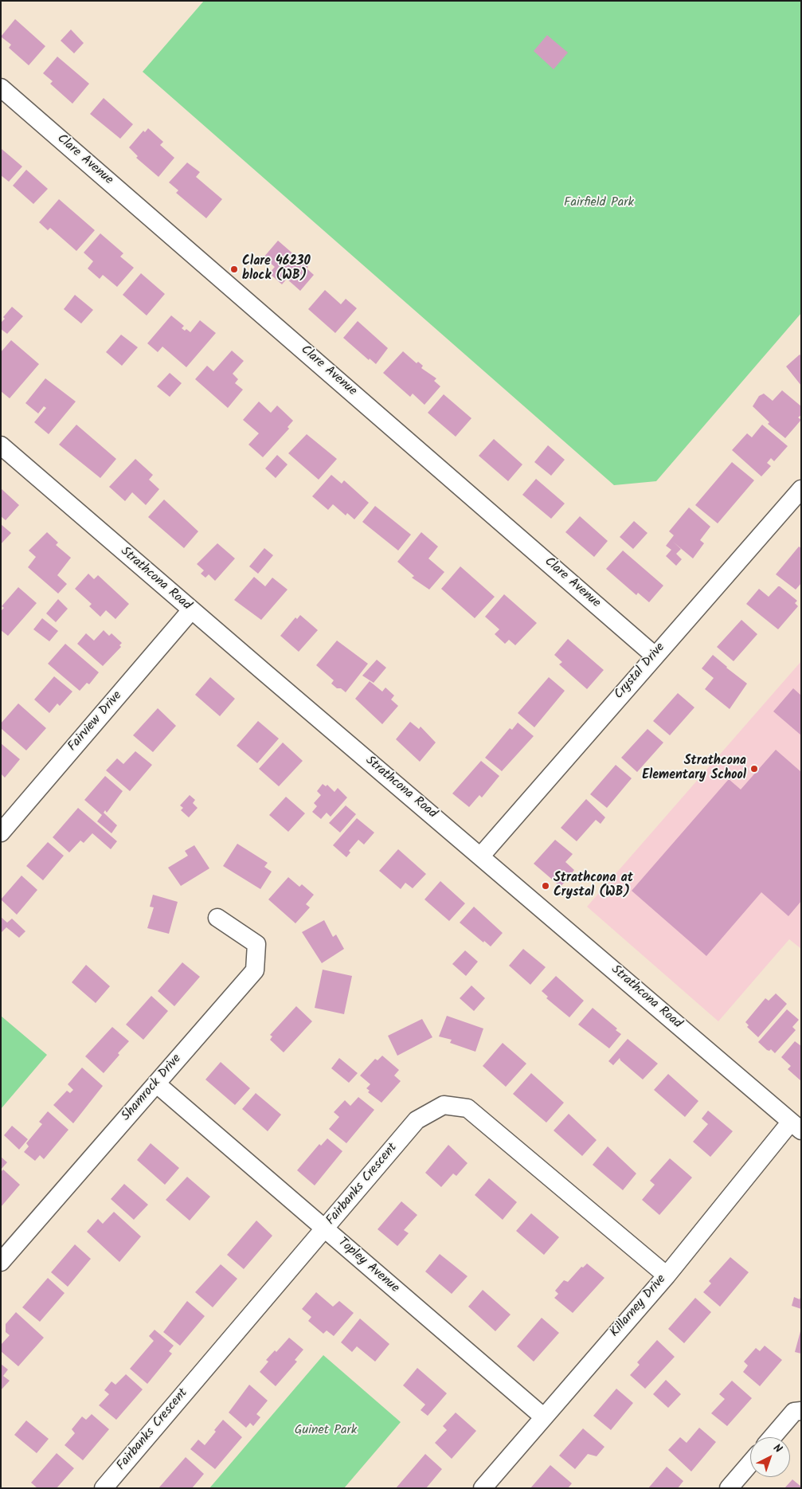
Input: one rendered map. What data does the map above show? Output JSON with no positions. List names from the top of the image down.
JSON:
{
  "streets": {
    "street": [
      "Clare Avenue",
      "Strathcona Road",
      "Crystal Drive",
      "Fairview Drive",
      "Shamrock Drive",
      "Fairbanks Crescent",
      "Topley Avenue",
      "Killarney Drive"
    ]
  },
  "crossings": [
    ["Clare Avenue", "Crystal Drive"],
    ["Strathcona Road", "Crystal Drive"],
    ["Strathcona Road", "Fairview Drive"],
    ["Strathcona Road", "Killarney Drive"],
    ["Shamrock Drive", "Topley Avenue"],
    ["Fairbanks Crescent", "Topley Avenue"],
    ["Fairbanks Crescent", "Killarney Drive"],
    ["Topley Avenue", "Killarney Drive"]
  ],
  "parks": ["Fairfield Park", "Guinet Park"],
  "places": ["Clare 46230 block (WB)", "Strathcona Elementary School", "Strathcona at Crystal (WB)"],
  "north": "top right"
}
